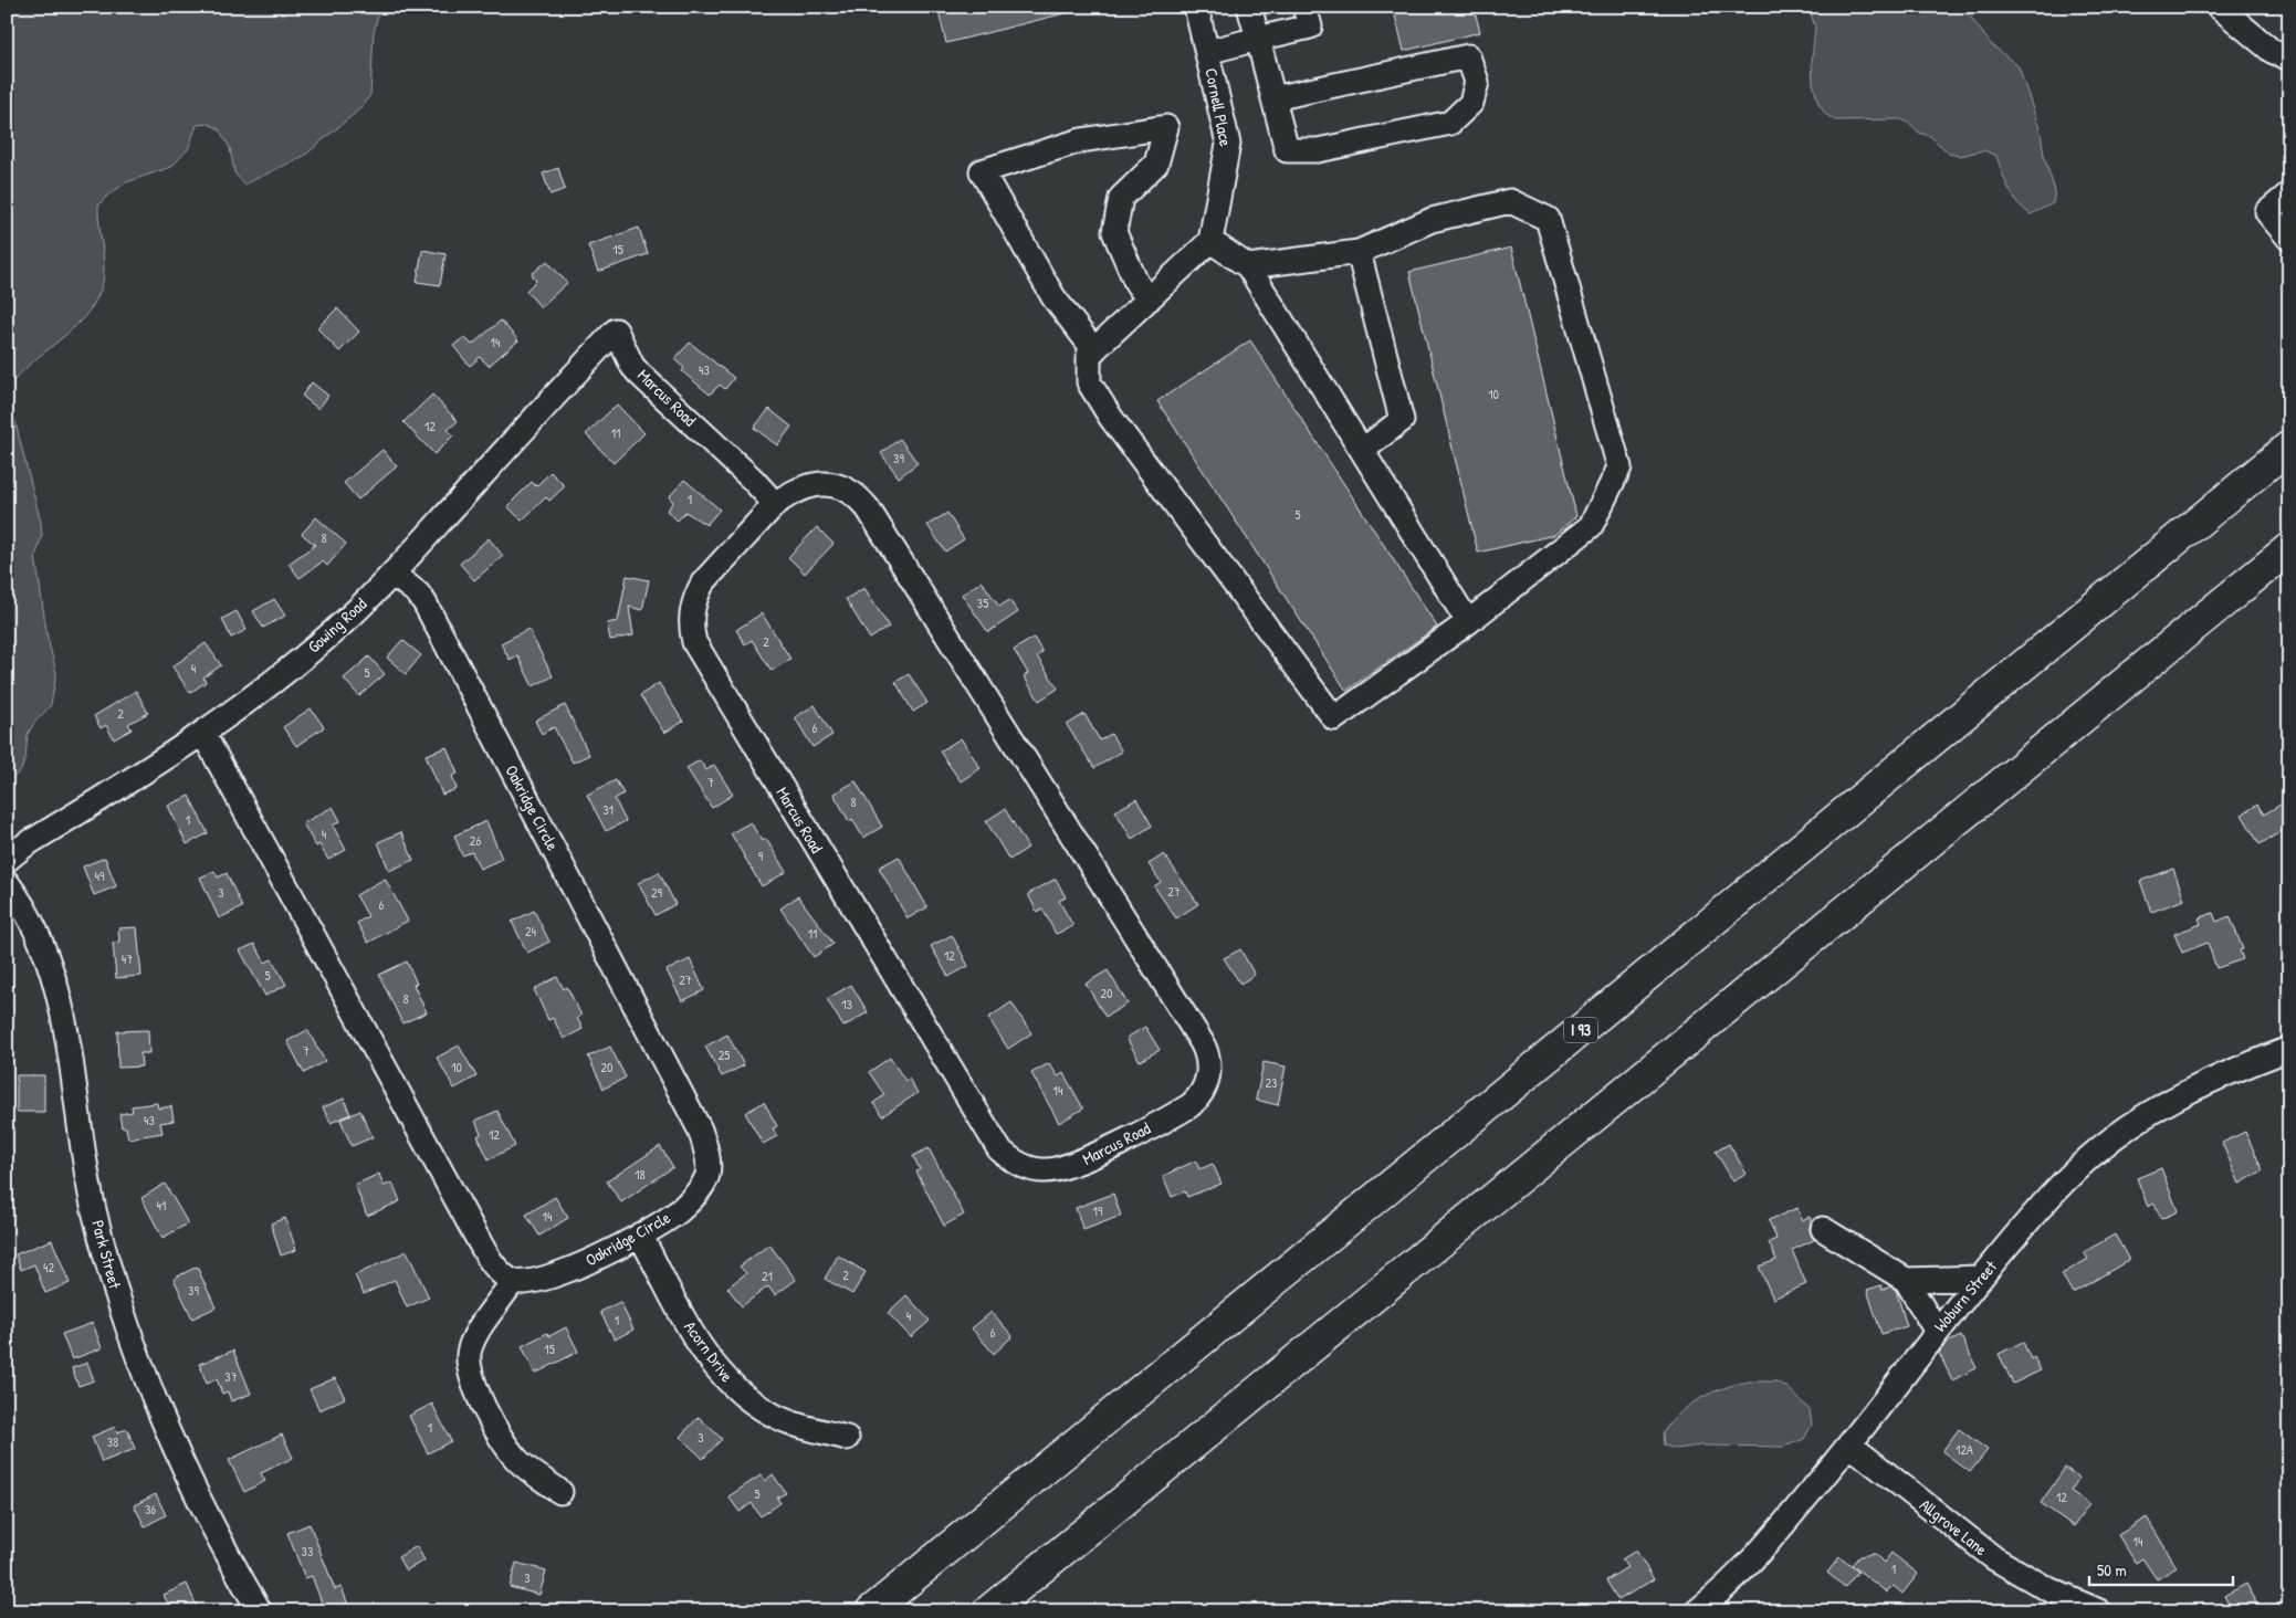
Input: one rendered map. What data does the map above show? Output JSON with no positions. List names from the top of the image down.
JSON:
{
  "streets": {
    "highway": ["I 93"],
    "street": [
      "Cornell Place",
      "Marcus Road",
      "Gowing Road",
      "Oakridge Circle",
      "Park Street",
      "Woburn Street",
      "Acorn Drive",
      "Allgrove Lane"
    ]
  },
  "crossings": [
    ["Marcus Road", "Gowing Road"],
    ["Gowing Road", "Oakridge Circle"],
    ["Oakridge Circle", "Acorn Drive"],
    ["Woburn Street", "Allgrove Lane"]
  ],
  "house_numbers": [
    "15",
    "14",
    "43",
    "10",
    "12",
    "11",
    "39",
    "1",
    "5",
    "8",
    "35",
    "2",
    "4",
    "5",
    "2",
    "6",
    "7",
    "8",
    "31",
    "1",
    "4",
    "26",
    "9",
    "49",
    "27",
    "3",
    "29",
    "6",
    "24",
    "11",
    "12",
    "47",
    "5",
    "27",
    "20",
    "8",
    "13",
    "7",
    "25",
    "10",
    "20",
    "23",
    "14",
    "43",
    "12",
    "18",
    "41",
    "19",
    "14",
    "42",
    "2",
    "21",
    "39",
    "4",
    "1",
    "6",
    "15",
    "37",
    "1",
    "3",
    "38",
    "12A",
    "5",
    "12",
    "36",
    "14",
    "33",
    "1",
    "3"
  ],
  "scale_bar": "50 m"
}
